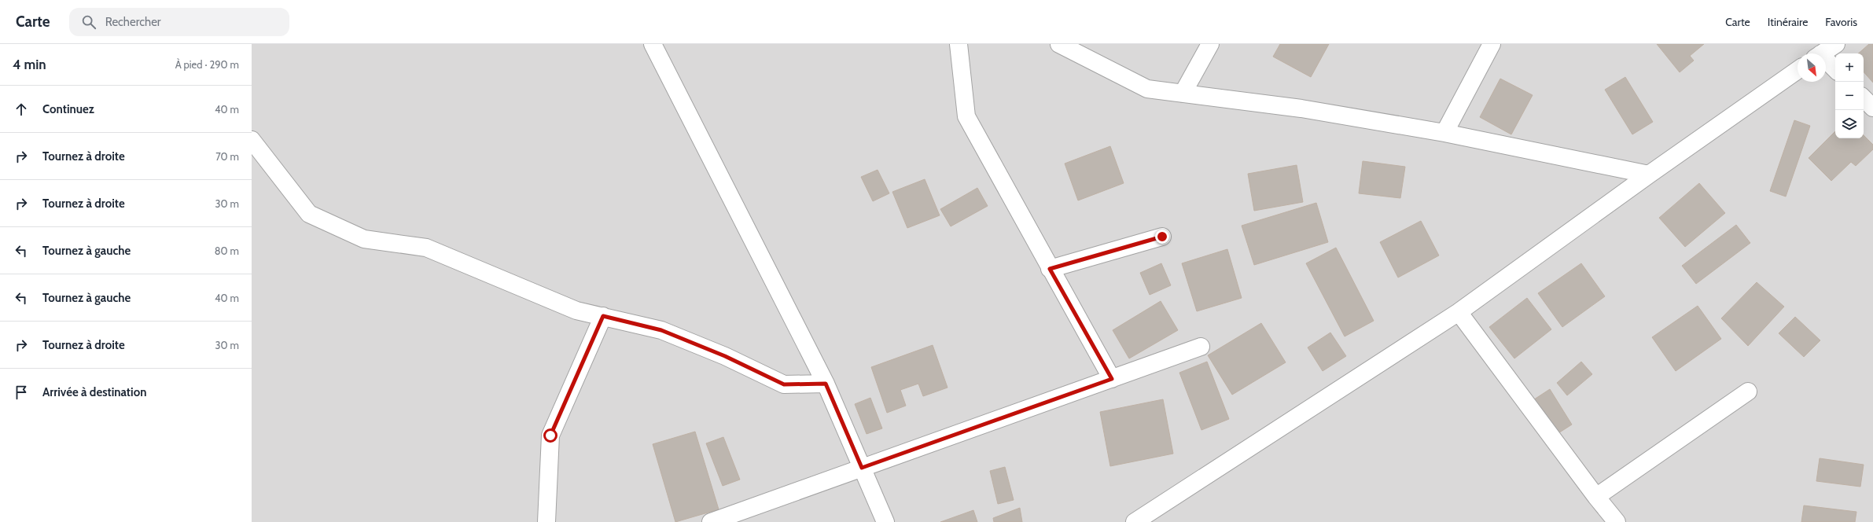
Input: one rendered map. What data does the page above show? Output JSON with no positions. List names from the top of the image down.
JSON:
{
  "north": "bottom right",
  "page": {
    "header": "Carte",
    "search": "Rechercher",
    "nav": ["Carte", "Itinéraire", "Favoris"],
    "heading": ["4 min", "À pied · 290 m"],
    "map_buttons": ["+", "−"],
    "list": [
      ["Continuez", "40 m"],
      ["Tournez à droite", "70 m"],
      ["Tournez à droite", "30 m"],
      ["Tournez à gauche", "80 m"],
      ["Tournez à gauche", "40 m"],
      ["Tournez à droite", "30 m"],
      "Arrivée à destination"
    ]
  }
}
